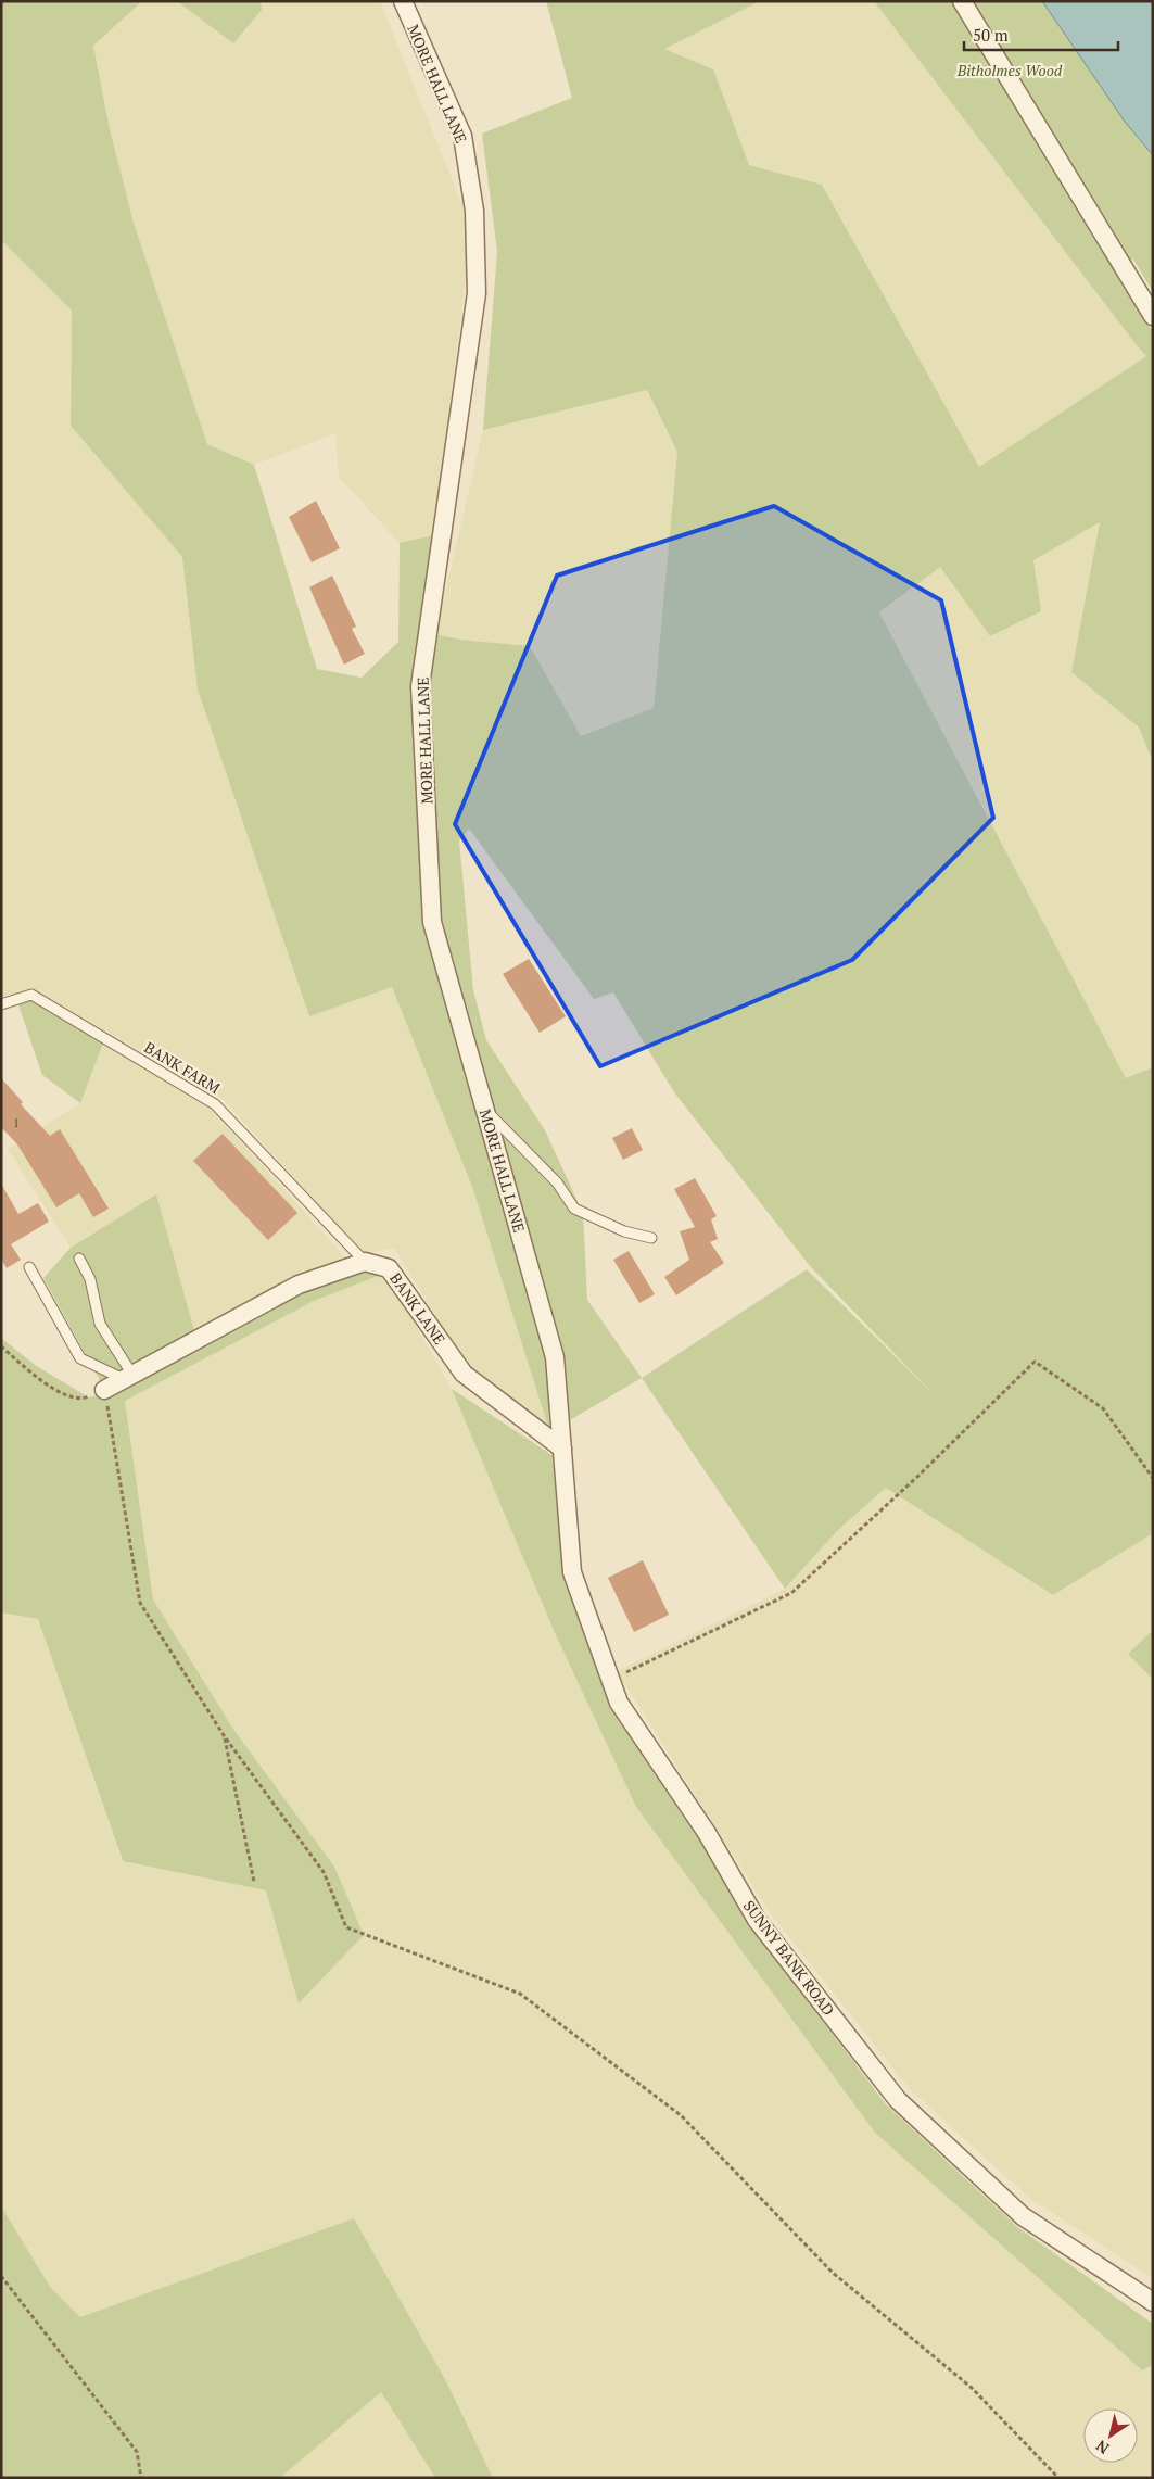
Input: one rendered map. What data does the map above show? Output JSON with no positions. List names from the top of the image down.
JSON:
{
  "streets": {
    "street": ["MORE HALL LANE", "BANK LANE", "SUNNY BANK ROAD"],
    "lane": ["BANK FARM"]
  },
  "crossings": [
    ["MORE HALL LANE", "BANK LANE"],
    ["MORE HALL LANE", "SUNNY BANK ROAD"],
    ["BANK FARM", "BANK LANE"],
    ["BANK LANE", "SUNNY BANK ROAD"]
  ],
  "parks": ["Bitholmes Wood"],
  "house_numbers": ["1"],
  "scale_bar": "50 m",
  "north": "bottom left"
}
